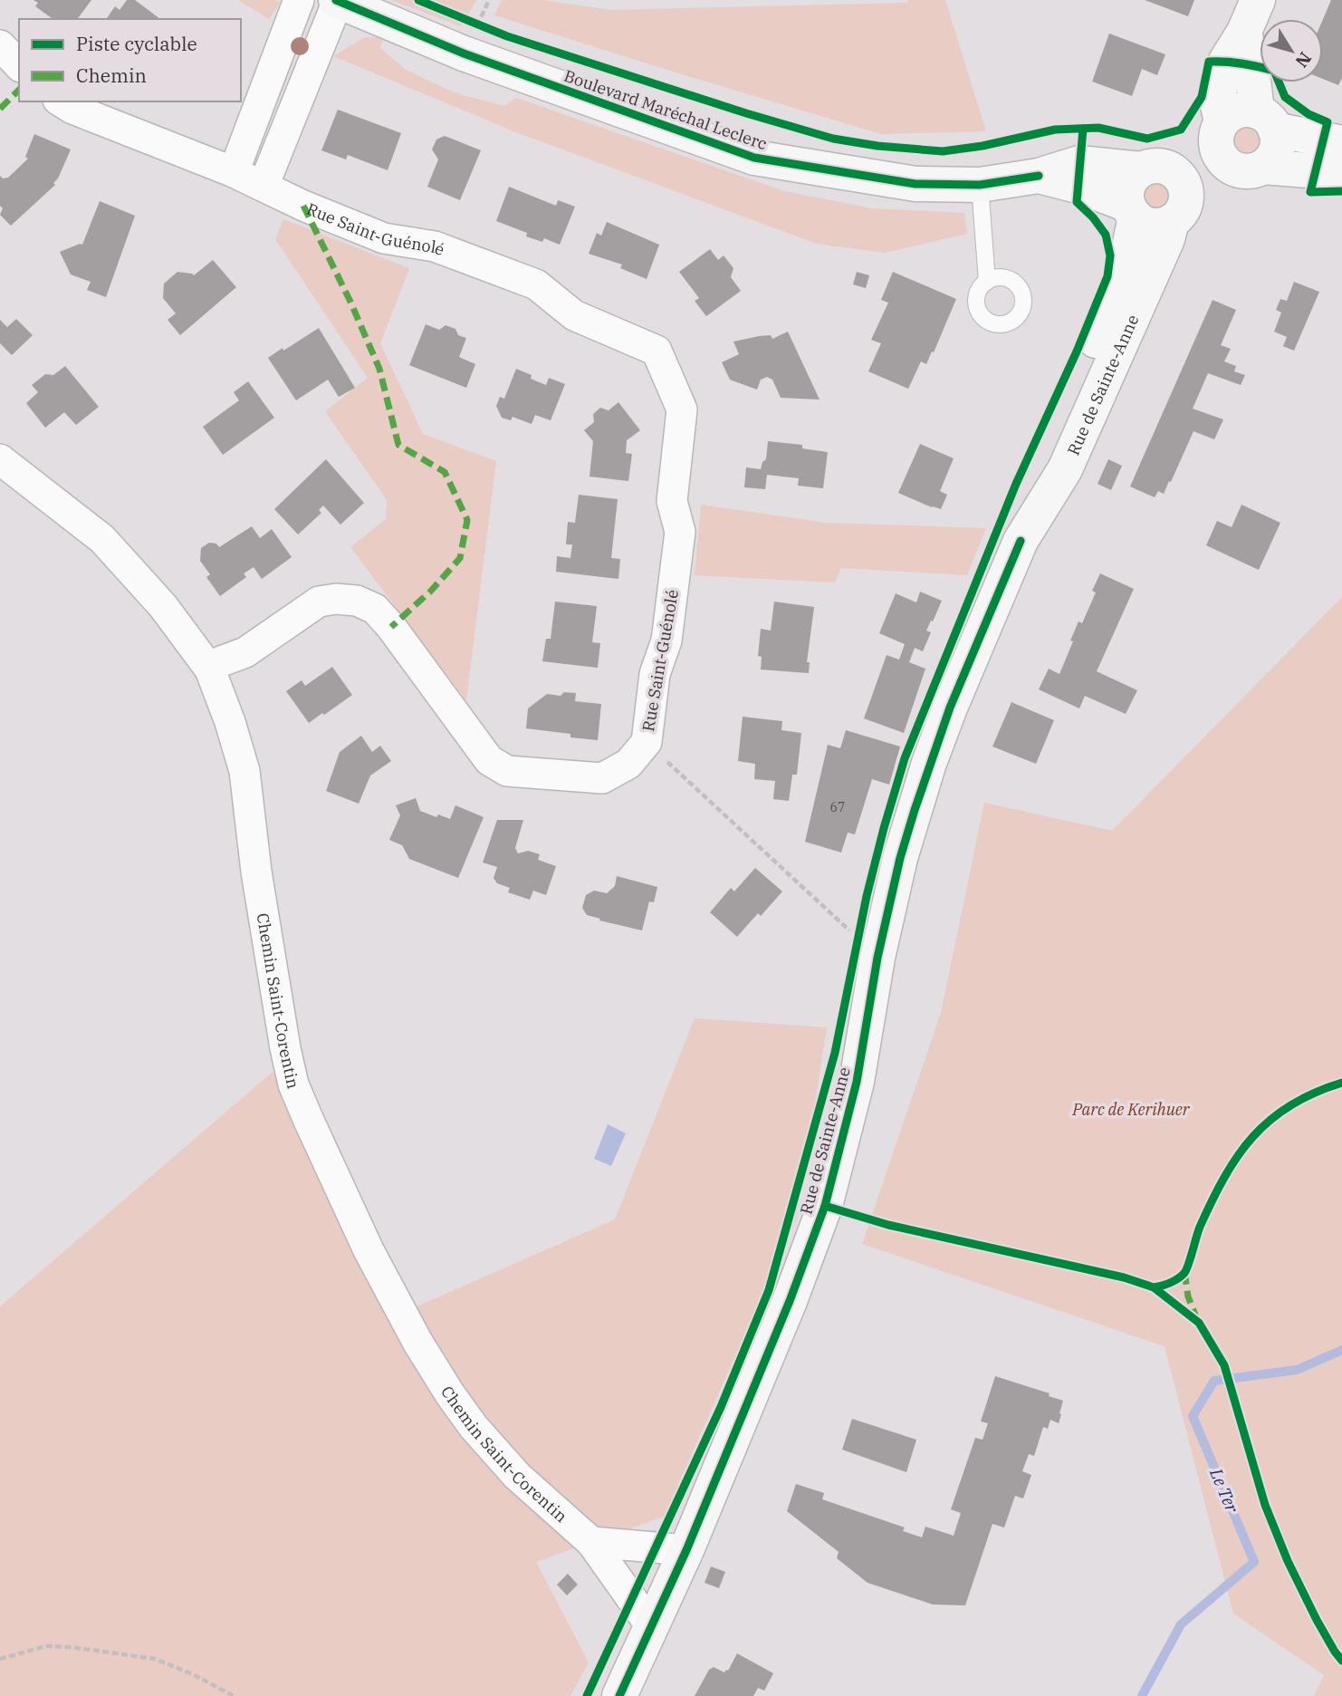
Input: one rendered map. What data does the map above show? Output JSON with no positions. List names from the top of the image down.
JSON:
{
  "streets": {
    "street": [
      "Boulevard Maréchal Leclerc",
      "Rue Saint-Guénolé",
      "Rue de Sainte-Anne",
      "Chemin Saint-Corentin"
    ]
  },
  "crossings": [
    ["Boulevard Maréchal Leclerc", "Rue de Sainte-Anne"],
    ["Rue Saint-Guénolé", "Chemin Saint-Corentin"],
    ["Rue de Sainte-Anne", "Chemin Saint-Corentin"]
  ],
  "water": ["Le Ter"],
  "parks": ["Parc de Kerihuer"],
  "house_numbers": ["67"],
  "legend": ["Piste cyclable", "Chemin"],
  "north": "bottom right"
}
